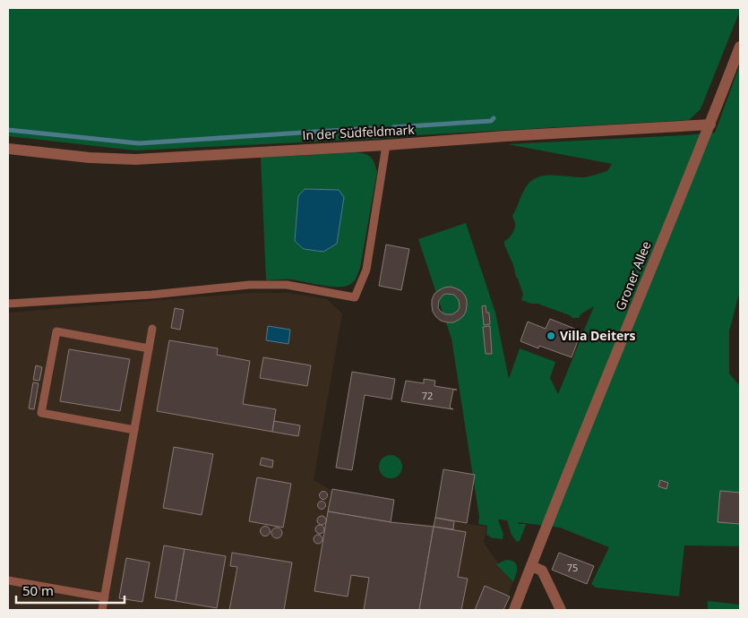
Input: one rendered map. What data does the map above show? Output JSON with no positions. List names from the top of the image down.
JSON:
{
  "streets": {
    "street": ["In der Südfeldmark", "Groner Allee"]
  },
  "crossings": [
    ["In der Südfeldmark", "Groner Allee"]
  ],
  "places": ["Villa Deiters"],
  "house_numbers": ["72", "75"],
  "scale_bar": "50 m"
}
